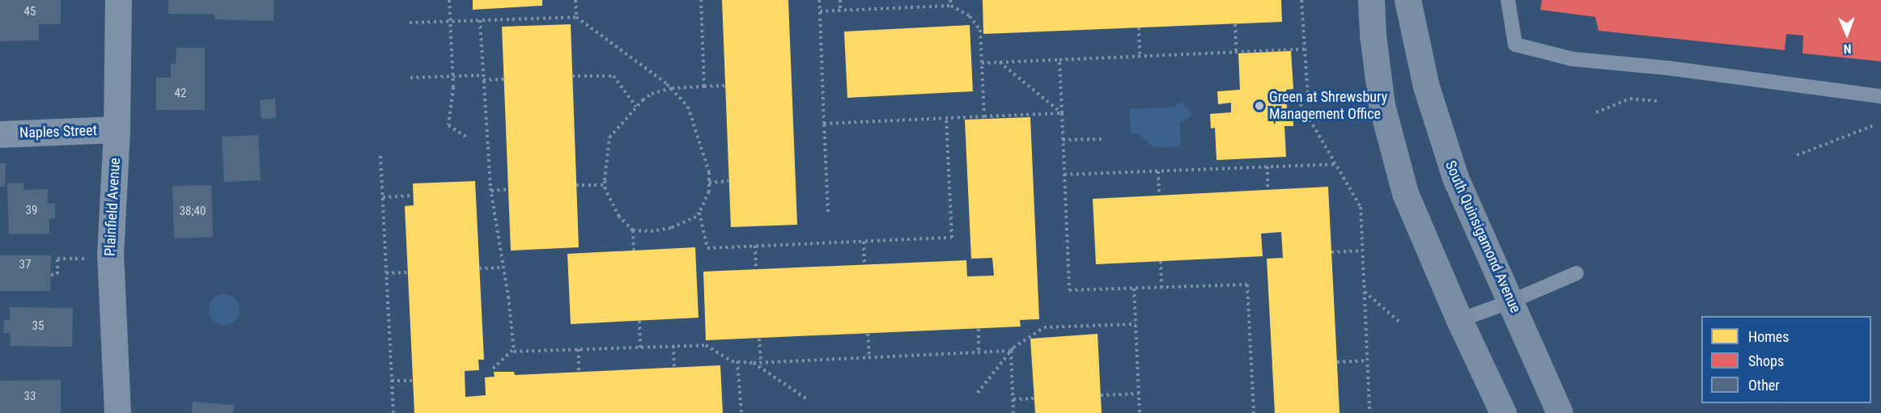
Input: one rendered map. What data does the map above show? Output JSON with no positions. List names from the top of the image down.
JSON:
{
  "streets": {
    "main road": ["South Quinsigamond Avenue"],
    "street": ["Naples Street", "Plainfield Avenue"]
  },
  "crossings": [
    ["Naples Street", "Plainfield Avenue"]
  ],
  "places": ["Green at Shrewsbury Management Office"],
  "house_numbers": [
    "45",
    "42",
    "39",
    "38;40",
    "37",
    "35",
    "33"
  ],
  "legend": ["Homes", "Shops", "Other"],
  "north": "bottom"
}
